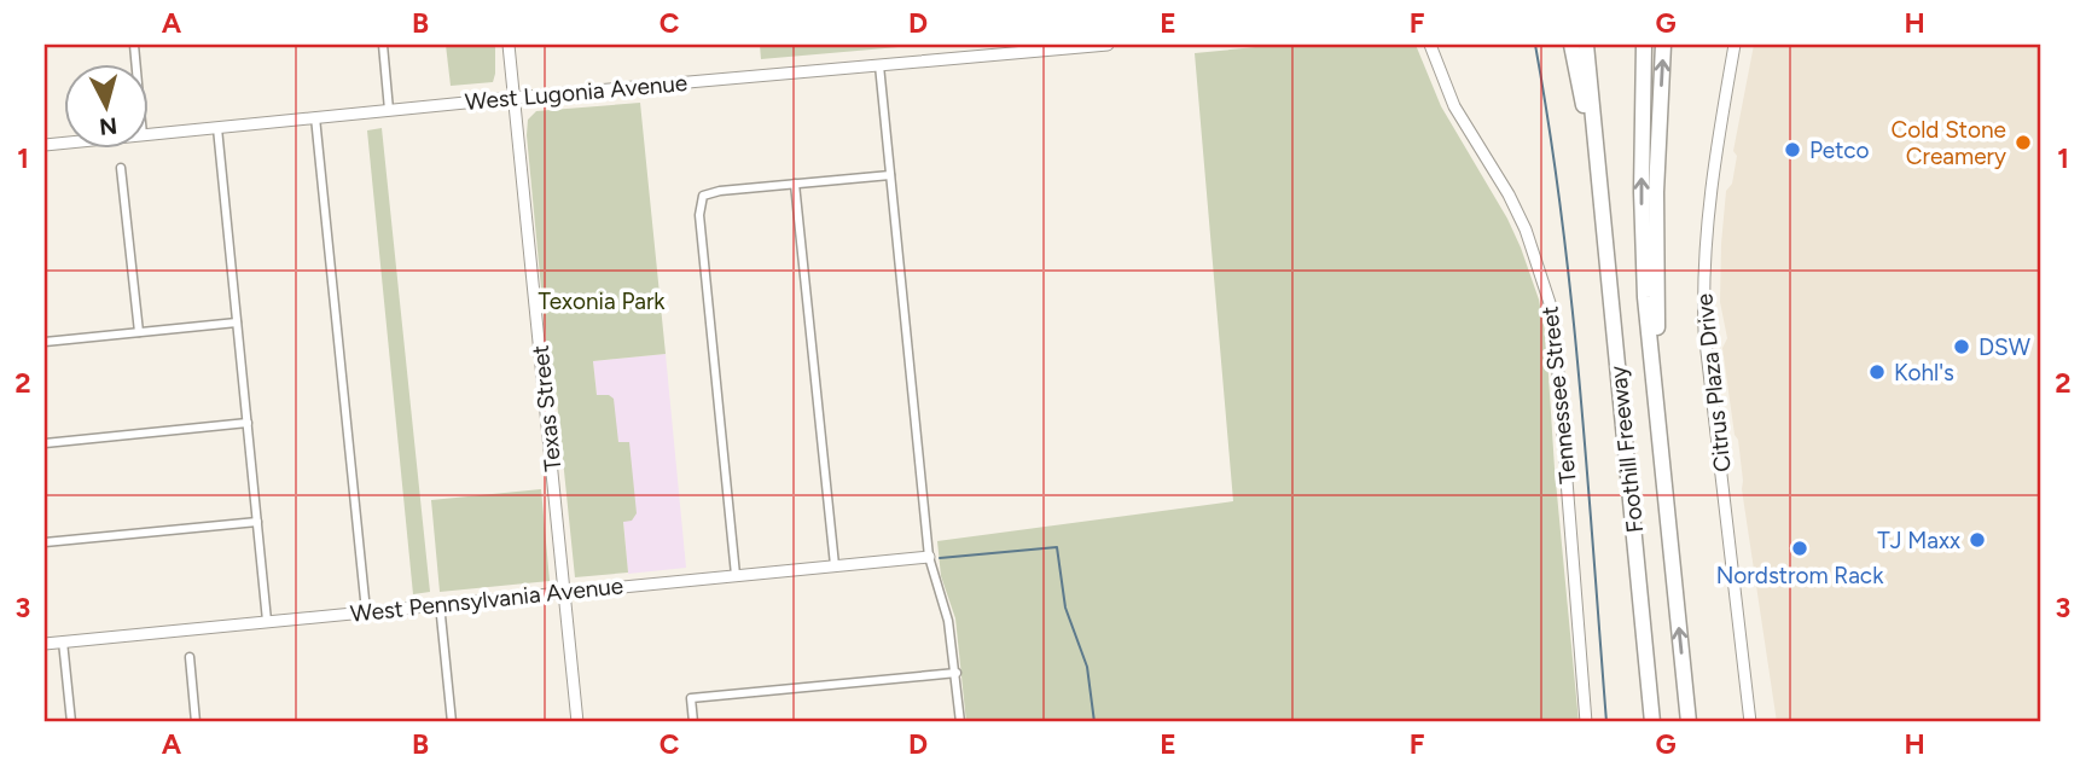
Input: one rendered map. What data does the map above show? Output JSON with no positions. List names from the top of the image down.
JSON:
{
  "streets": {
    "highway": ["Foothill Freeway"],
    "street": [
      "West Lugonia Avenue",
      "Citrus Plaza Drive",
      "Tennessee Street",
      "Texas Street",
      "West Pennsylvania Avenue"
    ]
  },
  "crossings": [
    ["West Lugonia Avenue", "Texas Street"],
    ["Texas Street", "West Pennsylvania Avenue"]
  ],
  "parks": ["Texonia Park"],
  "places": [
    "Cold Stone Creamery",
    "Petco",
    "DSW",
    "Kohl's",
    "TJ Maxx",
    "Nordstrom Rack"
  ],
  "north": "bottom",
  "grid": {
    "columns": [
      "A",
      "B",
      "C",
      "D",
      "E",
      "F",
      "G",
      "H"
    ],
    "rows": ["1", "2", "3"]
  }
}
